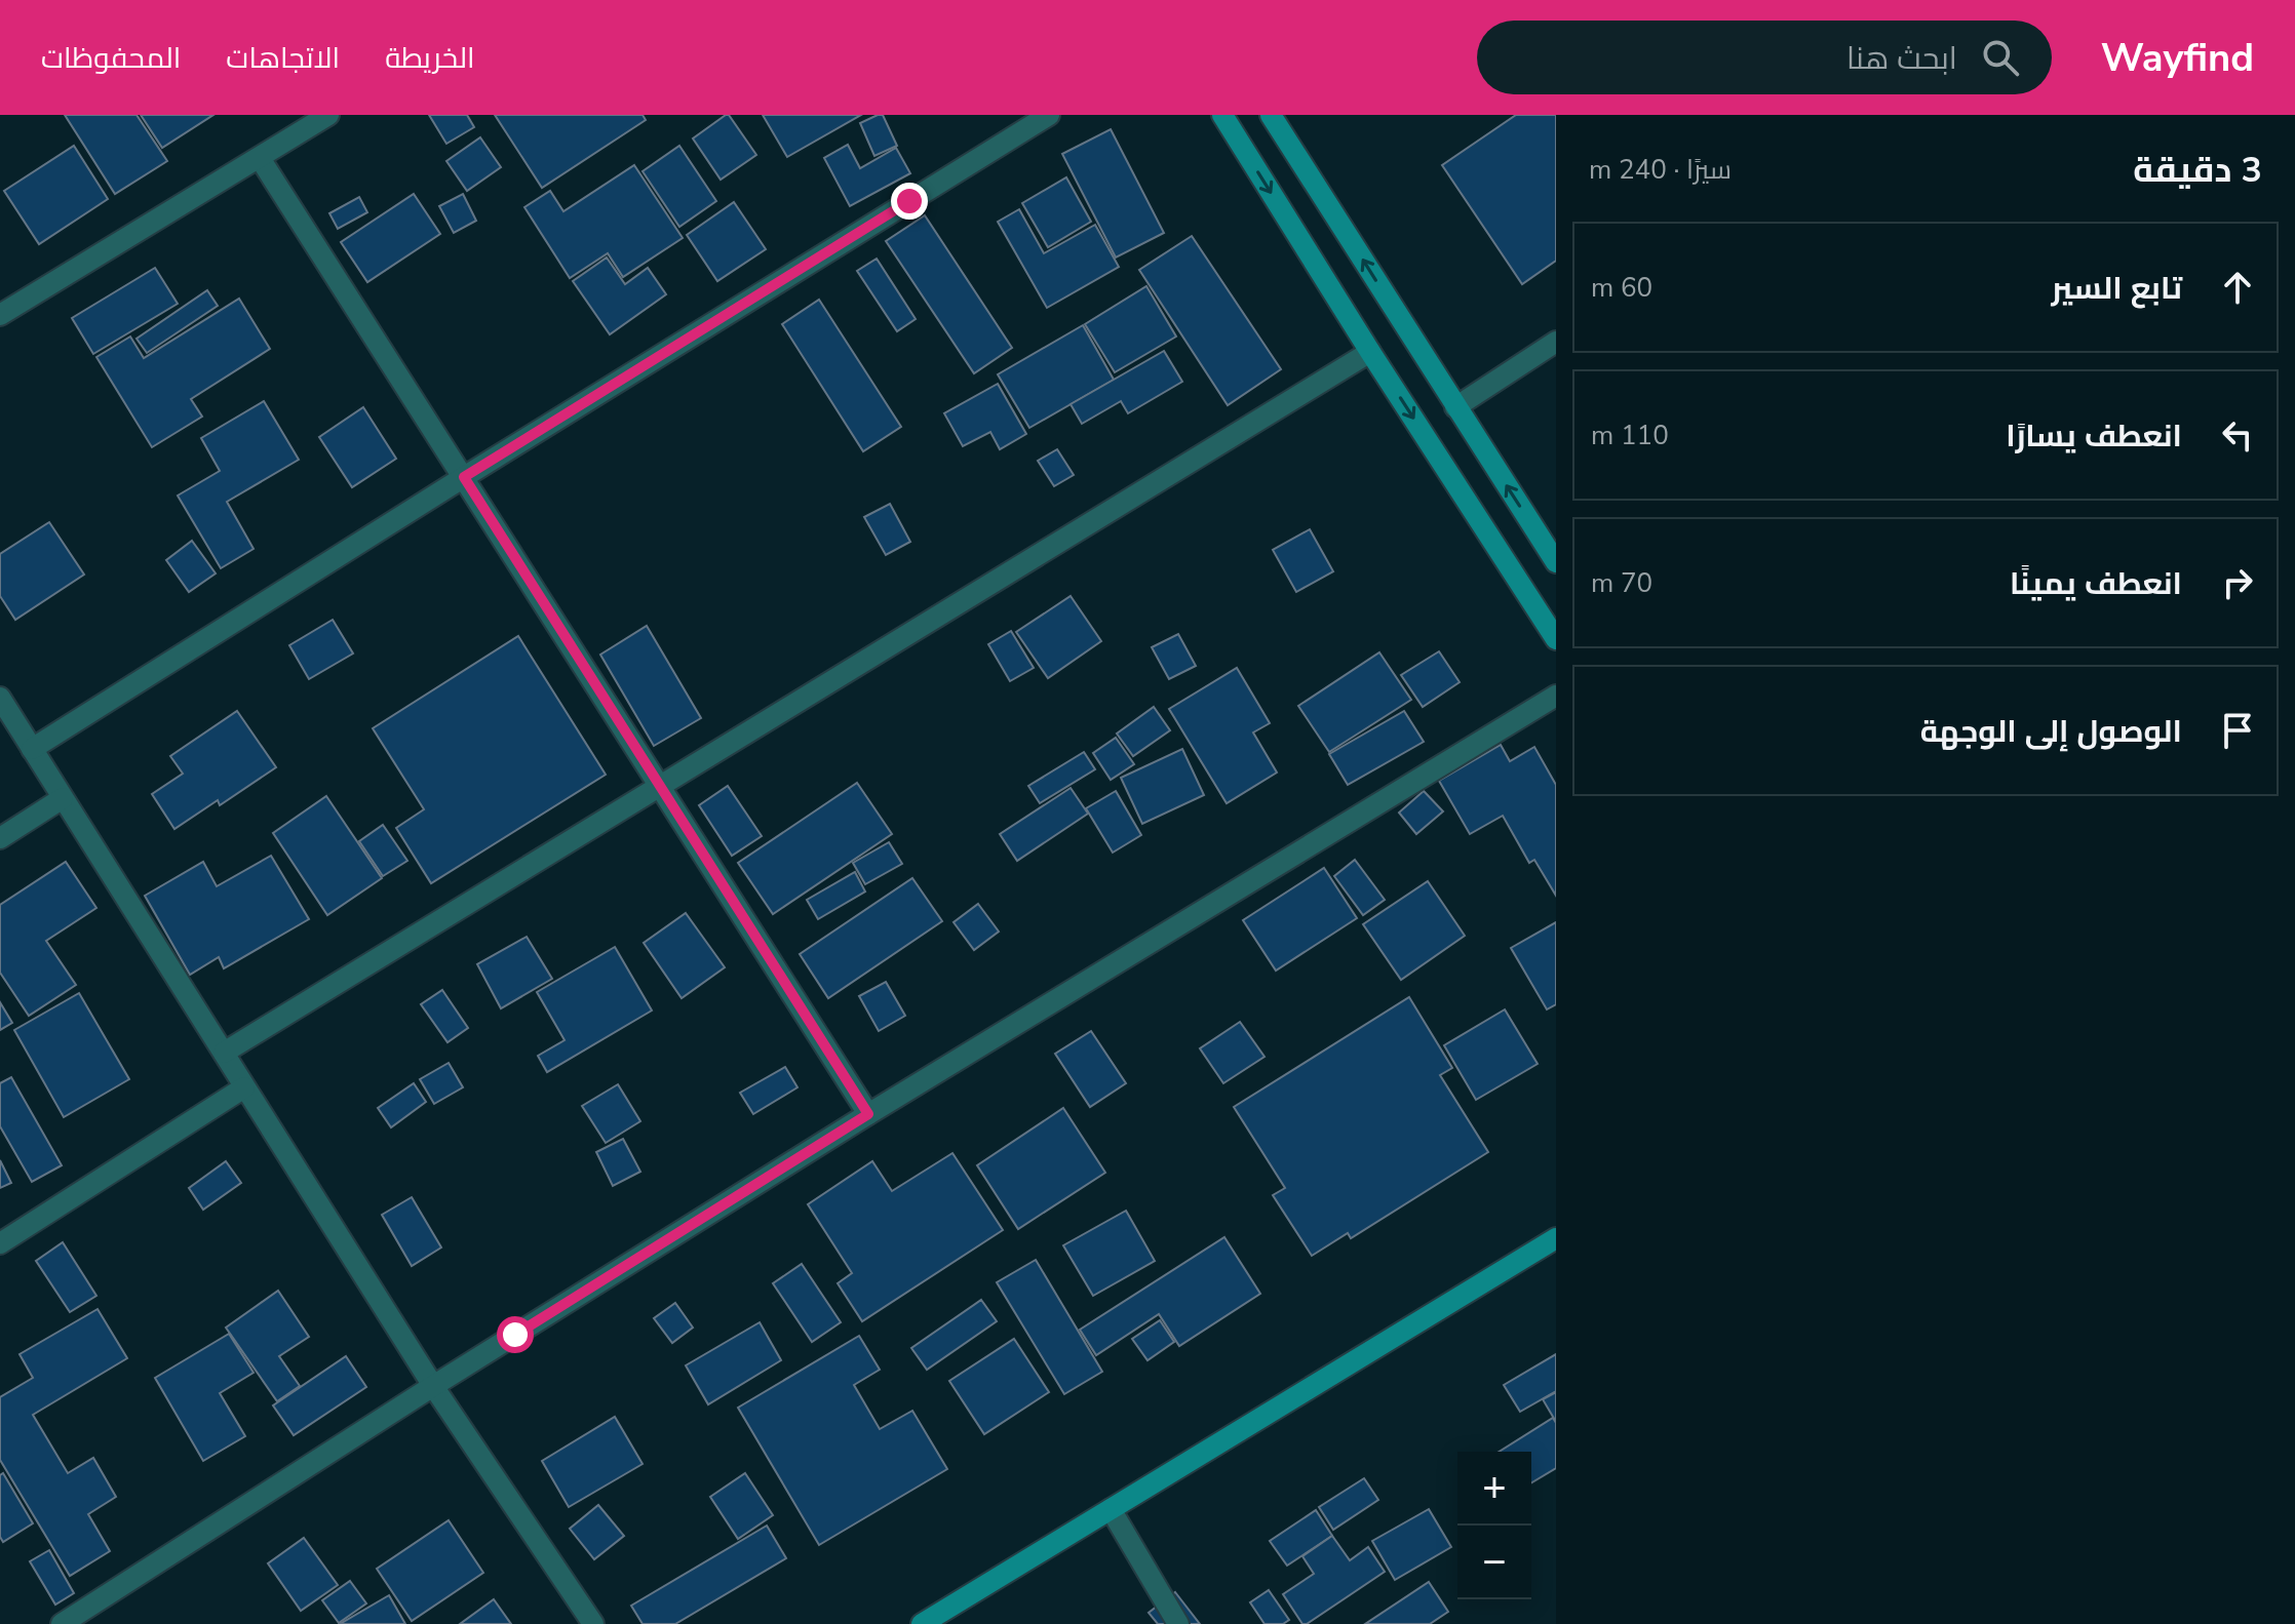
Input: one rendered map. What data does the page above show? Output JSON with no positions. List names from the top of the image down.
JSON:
{
  "page": {
    "header": "Wayfind",
    "search": "ابحث هنا",
    "nav": ["الخريطة", "الاتجاهات", "المحفوظات"],
    "heading": ["3 دقيقة", "سيرًا · 240 m"],
    "list": [
      ["تابع السير", "60 m"],
      ["انعطف يسارًا", "110 m"],
      ["انعطف يمينًا", "70 m"],
      "الوصول إلى الوجهة"
    ],
    "map_buttons": ["+", "−"]
  }
}
